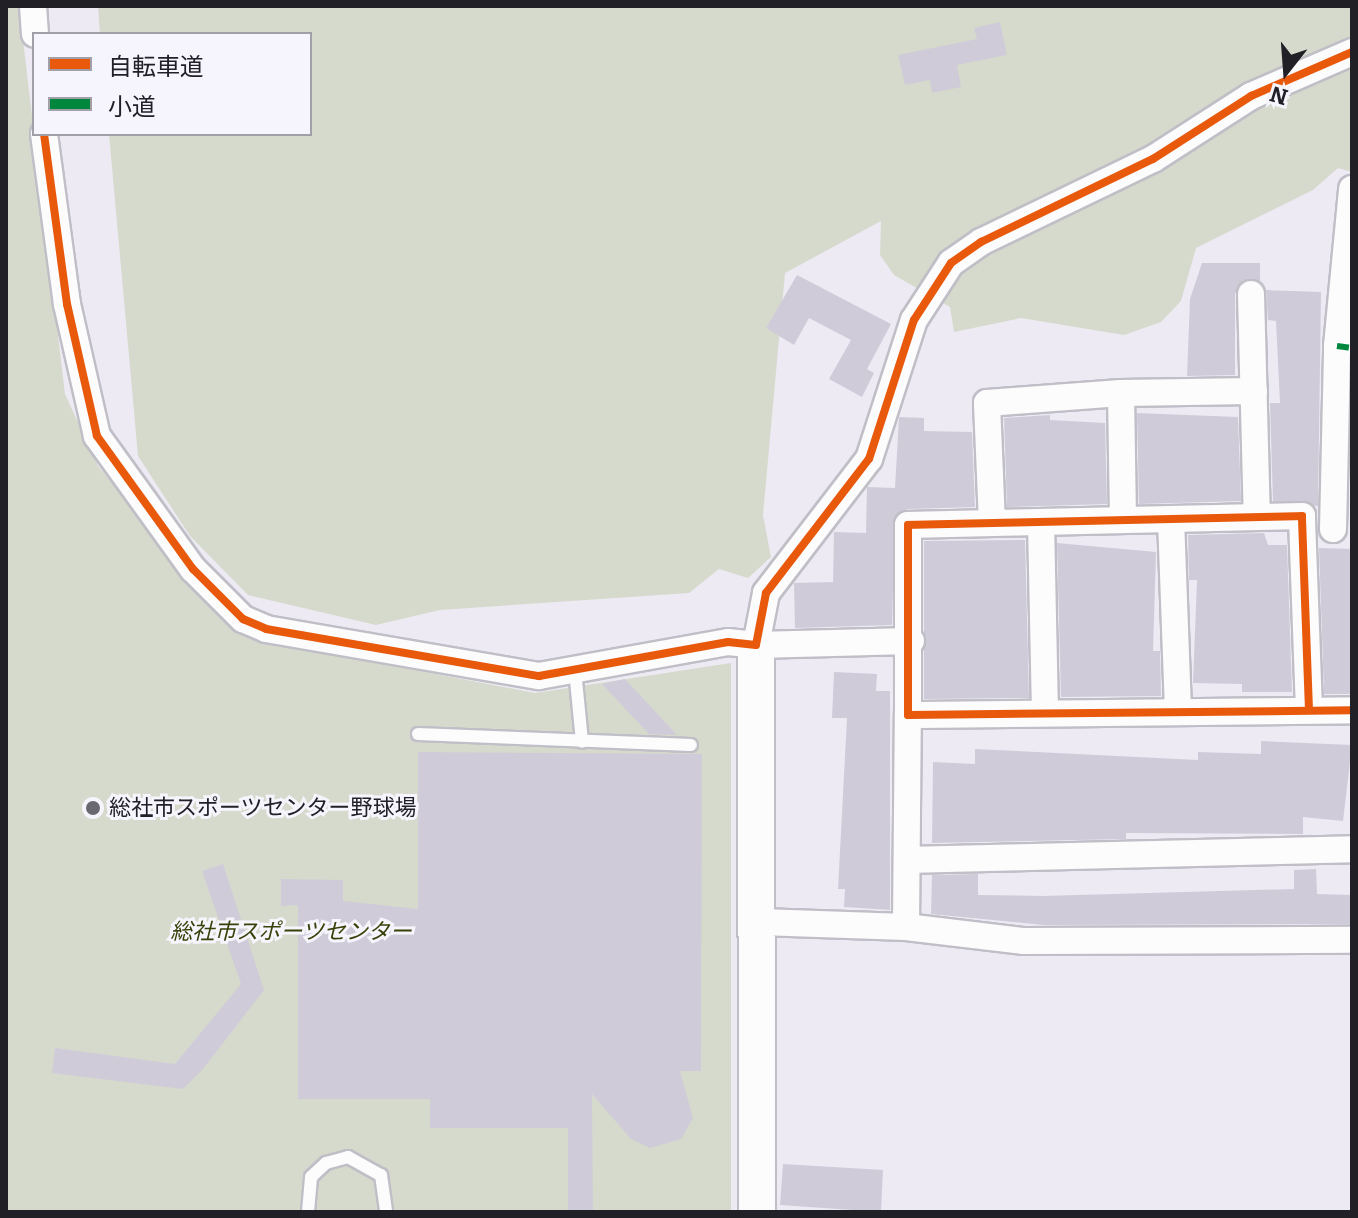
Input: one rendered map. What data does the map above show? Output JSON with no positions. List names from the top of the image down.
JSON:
{
  "parks": ["総社市スポーツセンター"],
  "places": ["総社市スポーツセンター野球場"],
  "legend": ["自転車道", "小道"],
  "north": "bottom"
}
